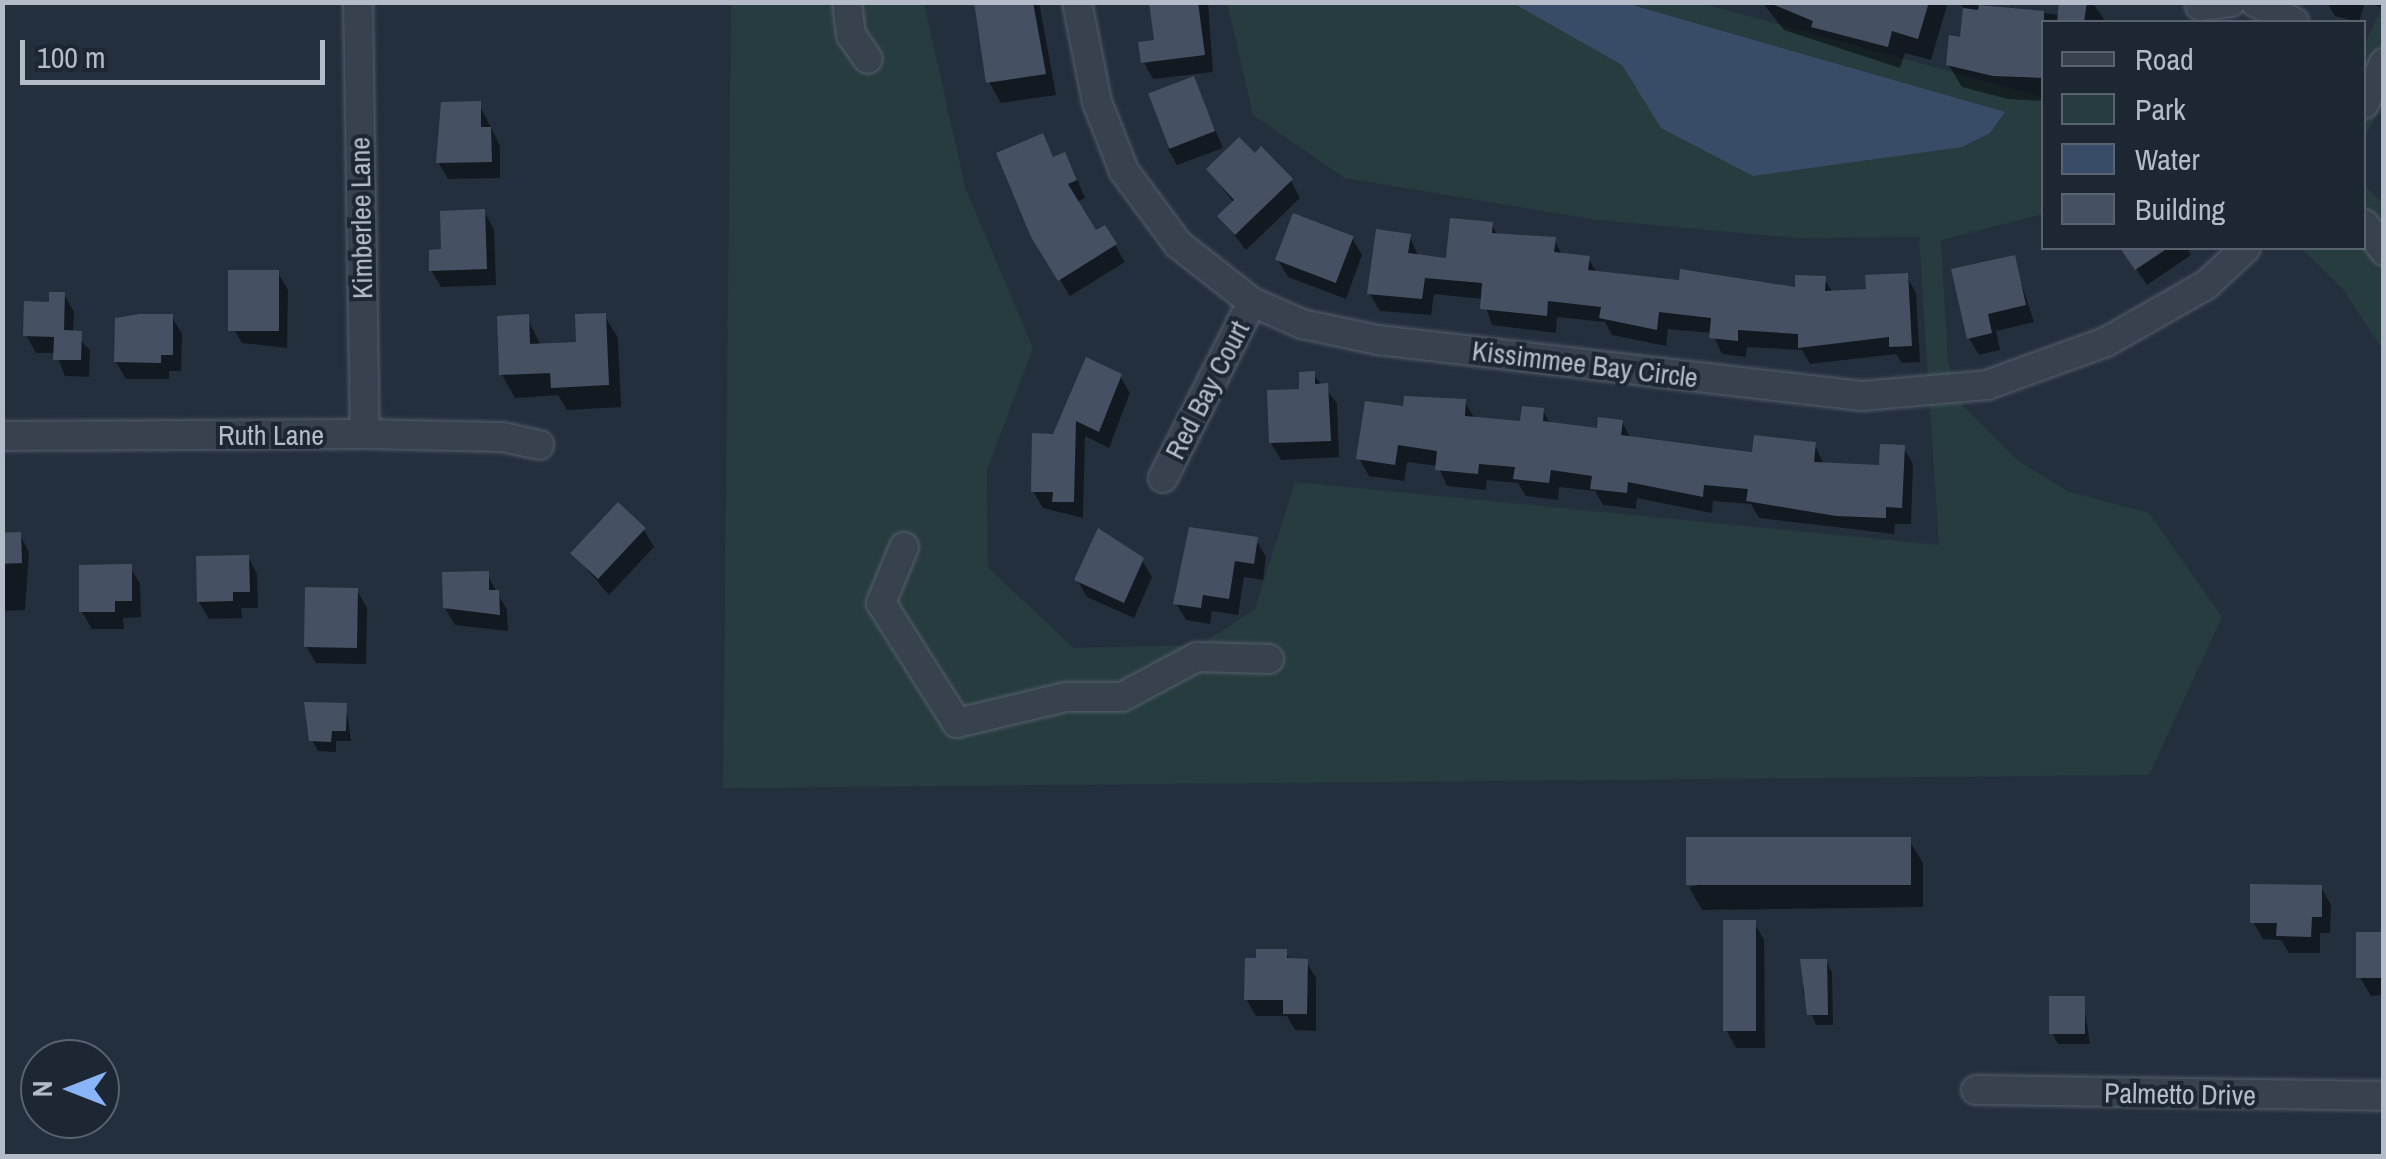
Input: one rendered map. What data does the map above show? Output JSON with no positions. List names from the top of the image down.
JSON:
{
  "streets": {
    "street": [
      "Kimberlee Lane",
      "Kissimmee Bay Circle",
      "Red Bay Court",
      "Ruth Lane",
      "Palmetto Drive"
    ]
  },
  "crossings": [
    ["Kimberlee Lane", "Ruth Lane"],
    ["Kissimmee Bay Circle", "Red Bay Court"]
  ],
  "legend": [
    "Road",
    "Park",
    "Water",
    "Building"
  ],
  "scale_bar": "100 m",
  "north": "left"
}
